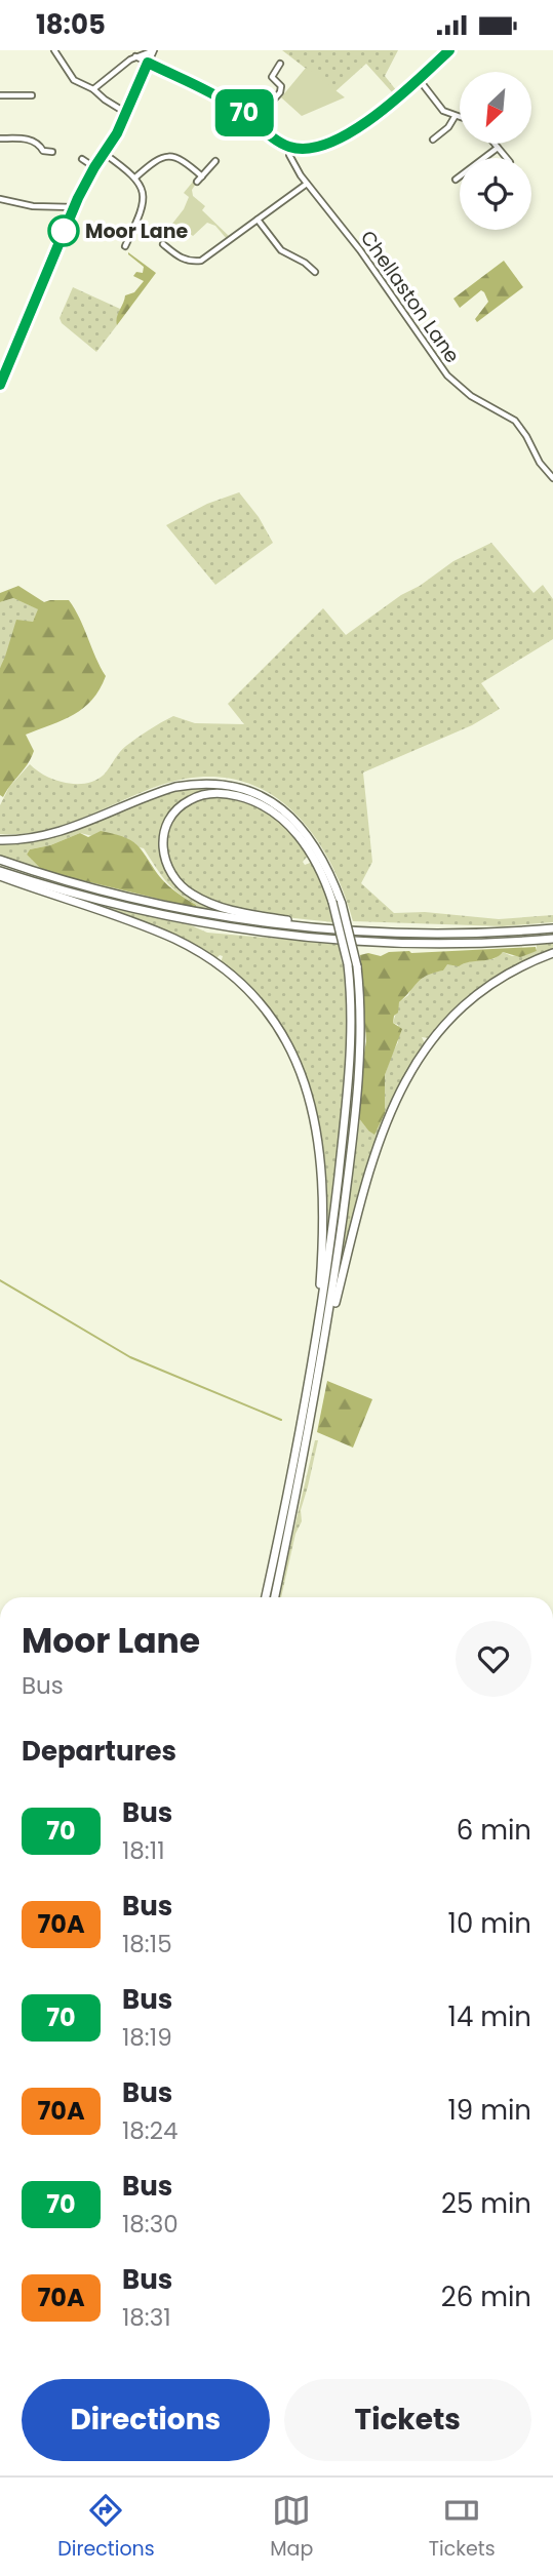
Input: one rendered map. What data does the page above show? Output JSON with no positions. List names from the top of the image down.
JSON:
{
  "streets": {
    "street": ["Chellaston Lane"]
  },
  "places": ["Moor Lane"],
  "lines": ["bus line 70"],
  "north": "bottom left",
  "page": {
    "status": "18:05",
    "on_map": "70",
    "heading": [
      ["Moor Lane", "Bus"],
      "Departures"
    ],
    "list": [
      {
        "mark": "70",
        "name": "Bus",
        "note": "18:11",
        "value": "6 min"
      },
      {
        "mark": "70A",
        "name": "Bus",
        "note": "18:15",
        "value": "10 min"
      },
      {
        "mark": "70",
        "name": "Bus",
        "note": "18:19",
        "value": "14 min"
      },
      {
        "mark": "70A",
        "name": "Bus",
        "note": "18:24",
        "value": "19 min"
      },
      {
        "mark": "70",
        "name": "Bus",
        "note": "18:30",
        "value": "25 min"
      },
      {
        "mark": "70A",
        "name": "Bus",
        "note": "18:31",
        "value": "26 min"
      }
    ],
    "buttons": ["Directions", "Tickets"],
    "tabs": ["Directions", "Map", "Tickets"]
  }
}
